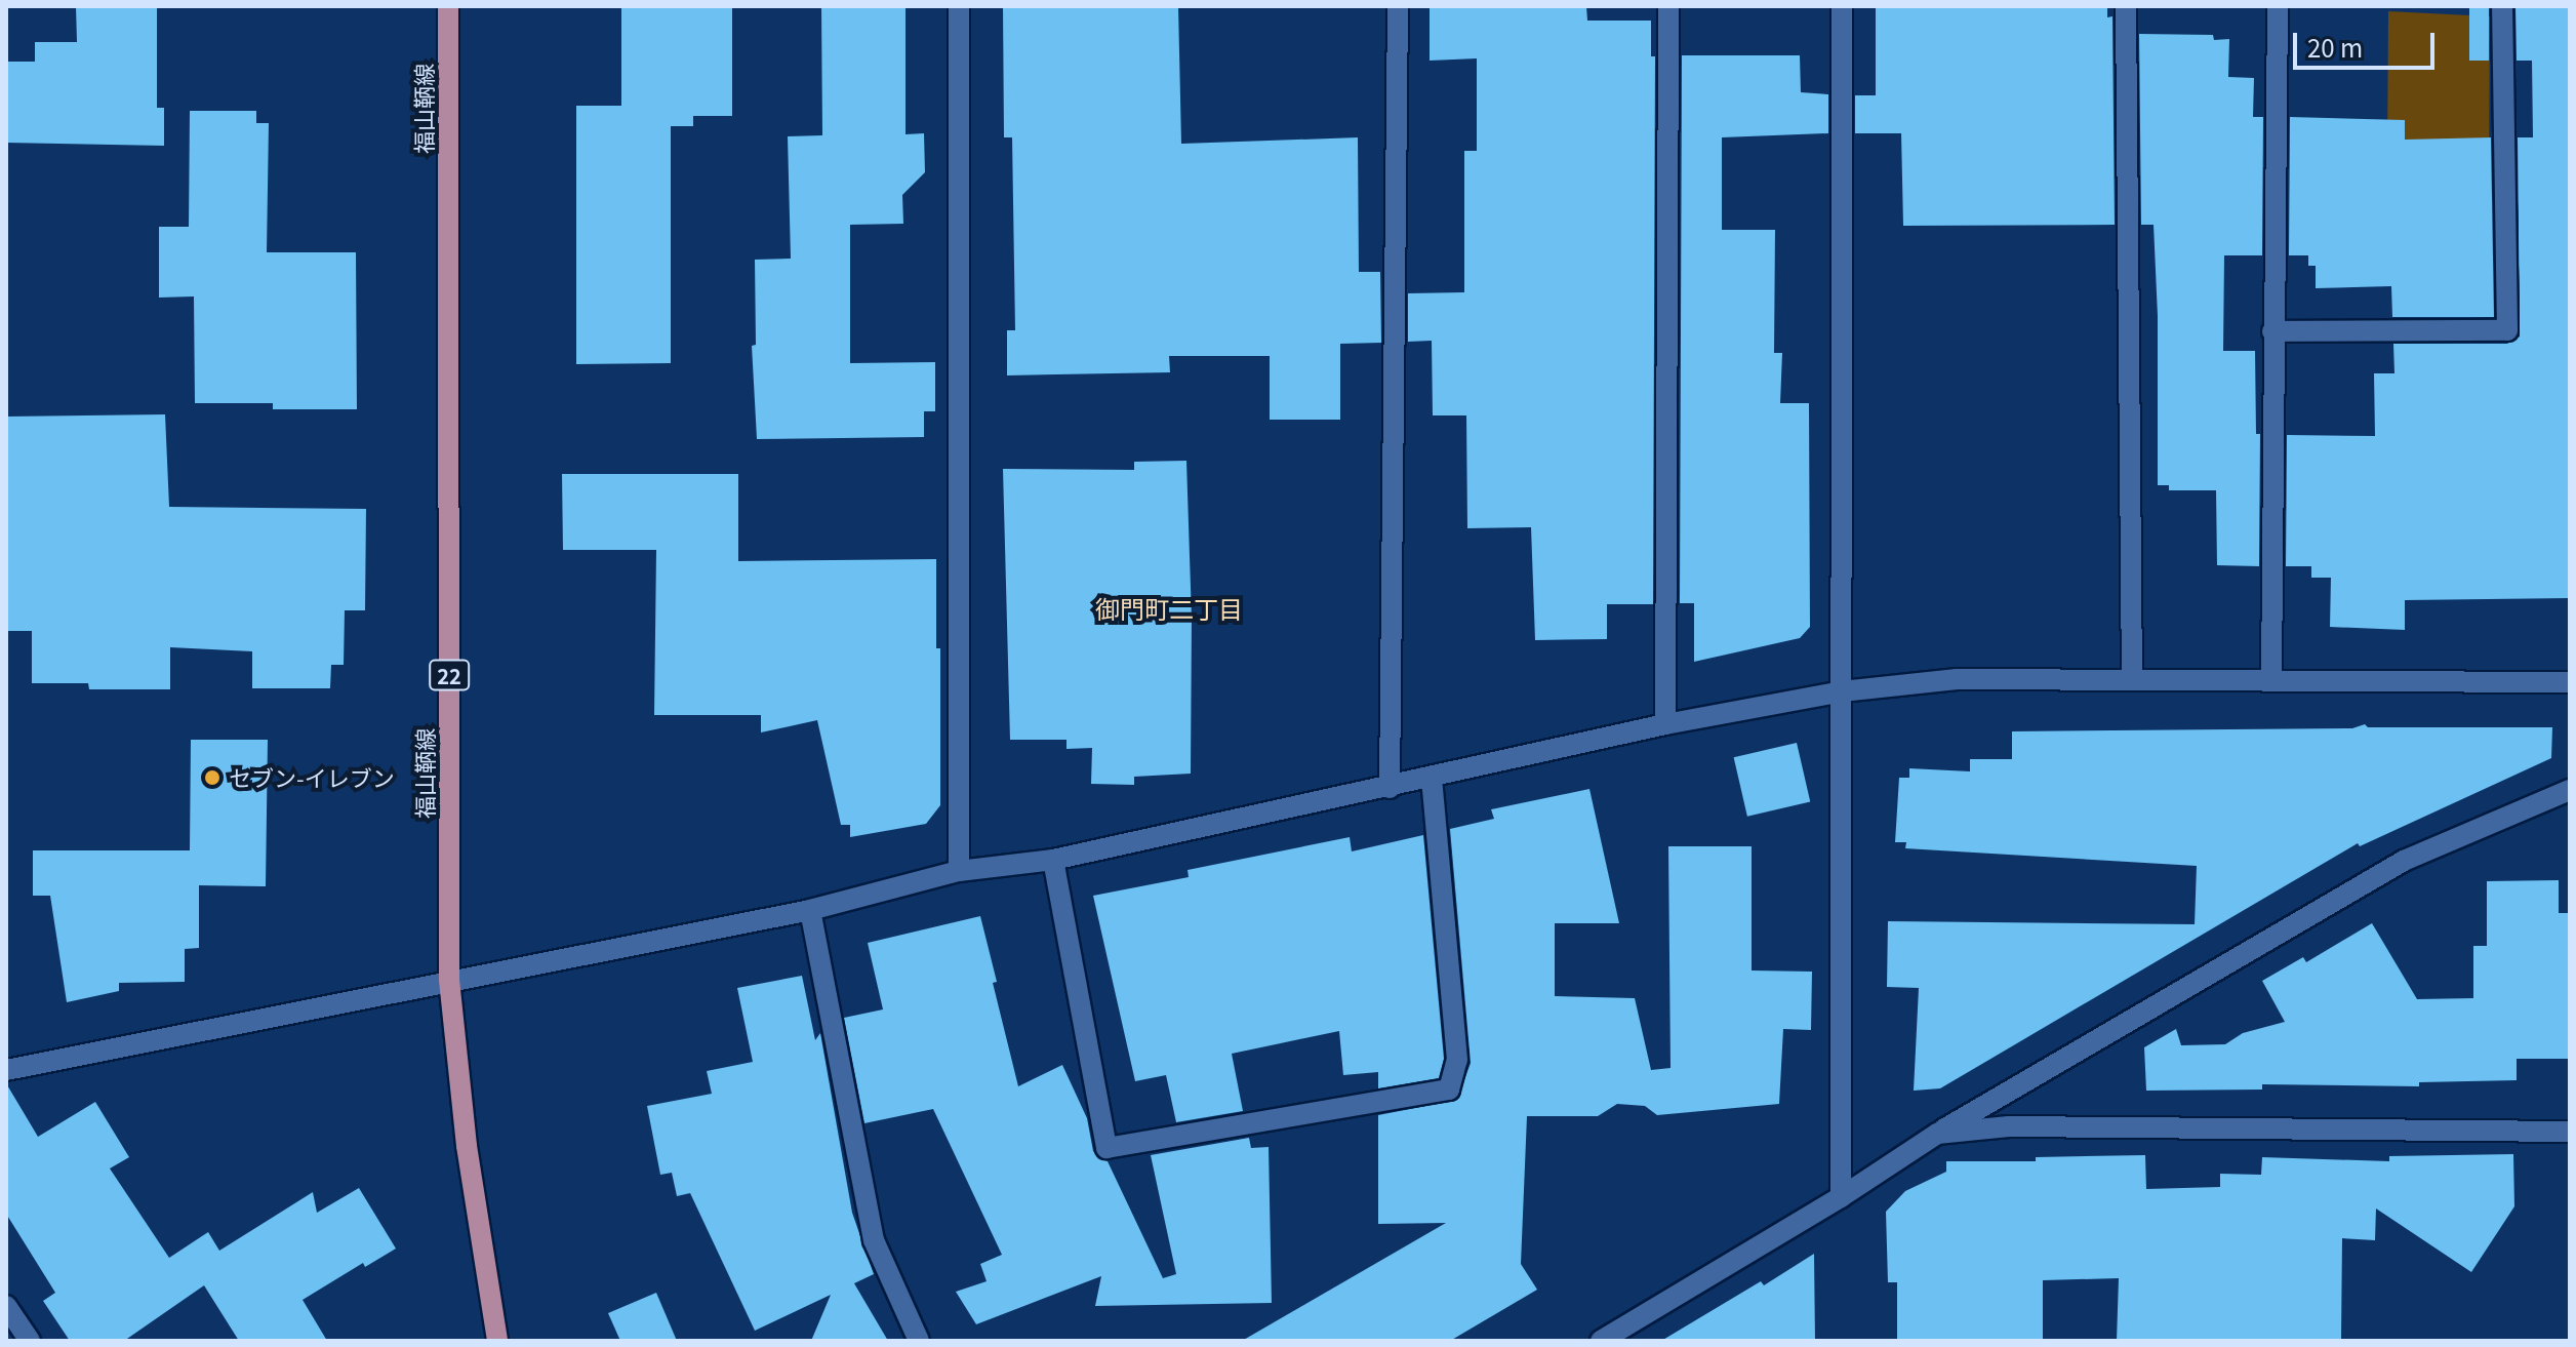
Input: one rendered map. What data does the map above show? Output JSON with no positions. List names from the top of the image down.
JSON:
{
  "streets": {
    "main road": ["福山鞆線", "22"]
  },
  "districts": ["御門町二丁目"],
  "places": ["セブン-イレブン"],
  "scale_bar": "20 m"
}
